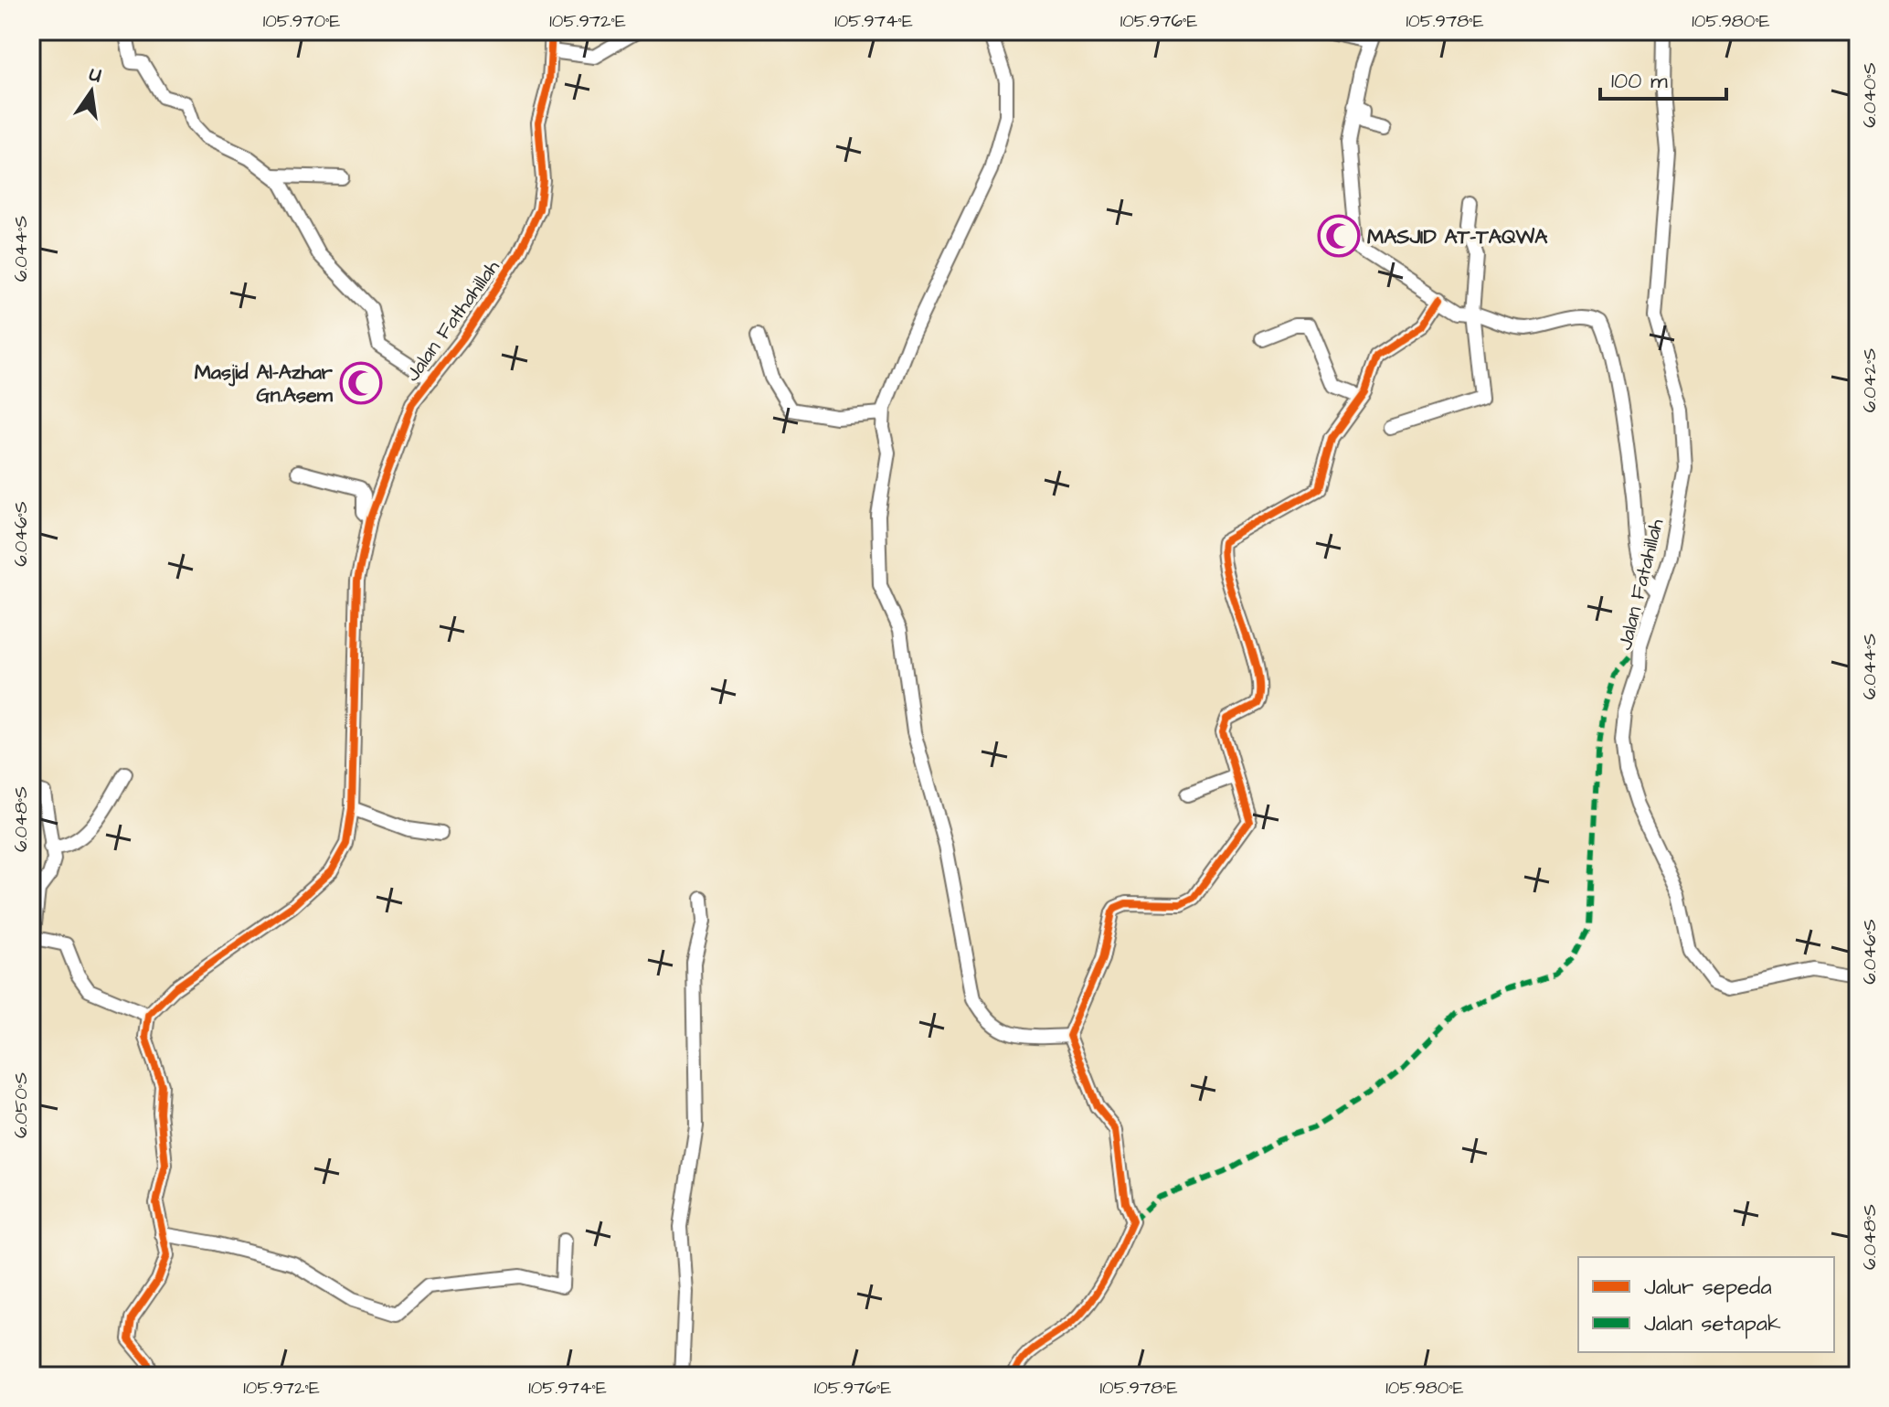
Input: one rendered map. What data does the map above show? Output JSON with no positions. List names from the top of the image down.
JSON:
{
  "streets": {
    "street": ["Jalan Fathahillah", "Jalan Fatahillah"]
  },
  "places": {
    "mosque": ["MASJID AT-TAQWA", "Masjid Al-Azhar Gn.Asem"]
  },
  "legend": ["Jalur sepeda", "Jalan setapak"],
  "scale_bar": "100 m",
  "north": "top",
  "coordinates": [
    "105.970°E",
    "105.972°E",
    "105.974°E",
    "105.976°E",
    "105.978°E",
    "105.980°E",
    "6.040°S",
    "6.044°S",
    "6.042°S",
    "6.046°S",
    "6.048°S",
    "6.050°S"
  ]
}
